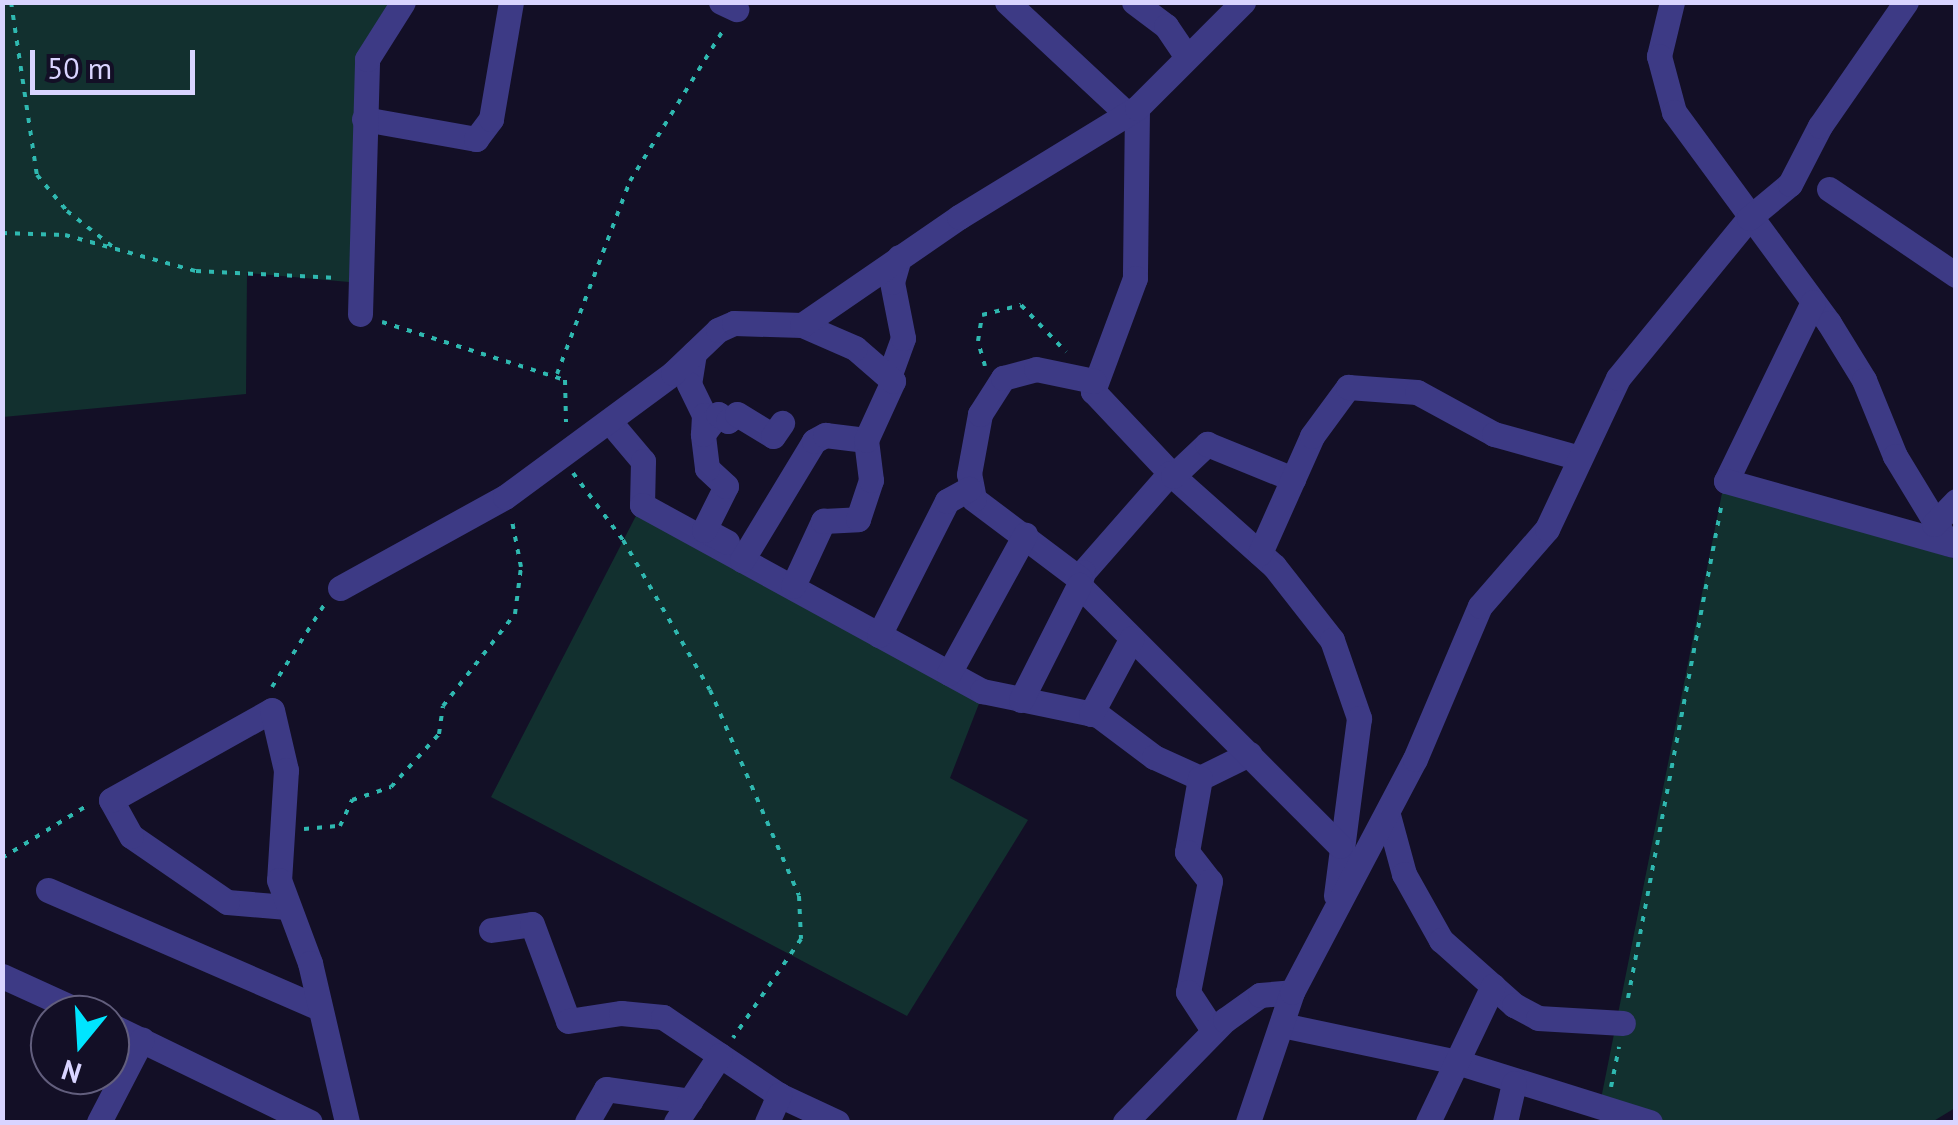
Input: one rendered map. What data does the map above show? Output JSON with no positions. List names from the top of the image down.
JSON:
{
  "scale_bar": "50 m",
  "north": "bottom"
}
